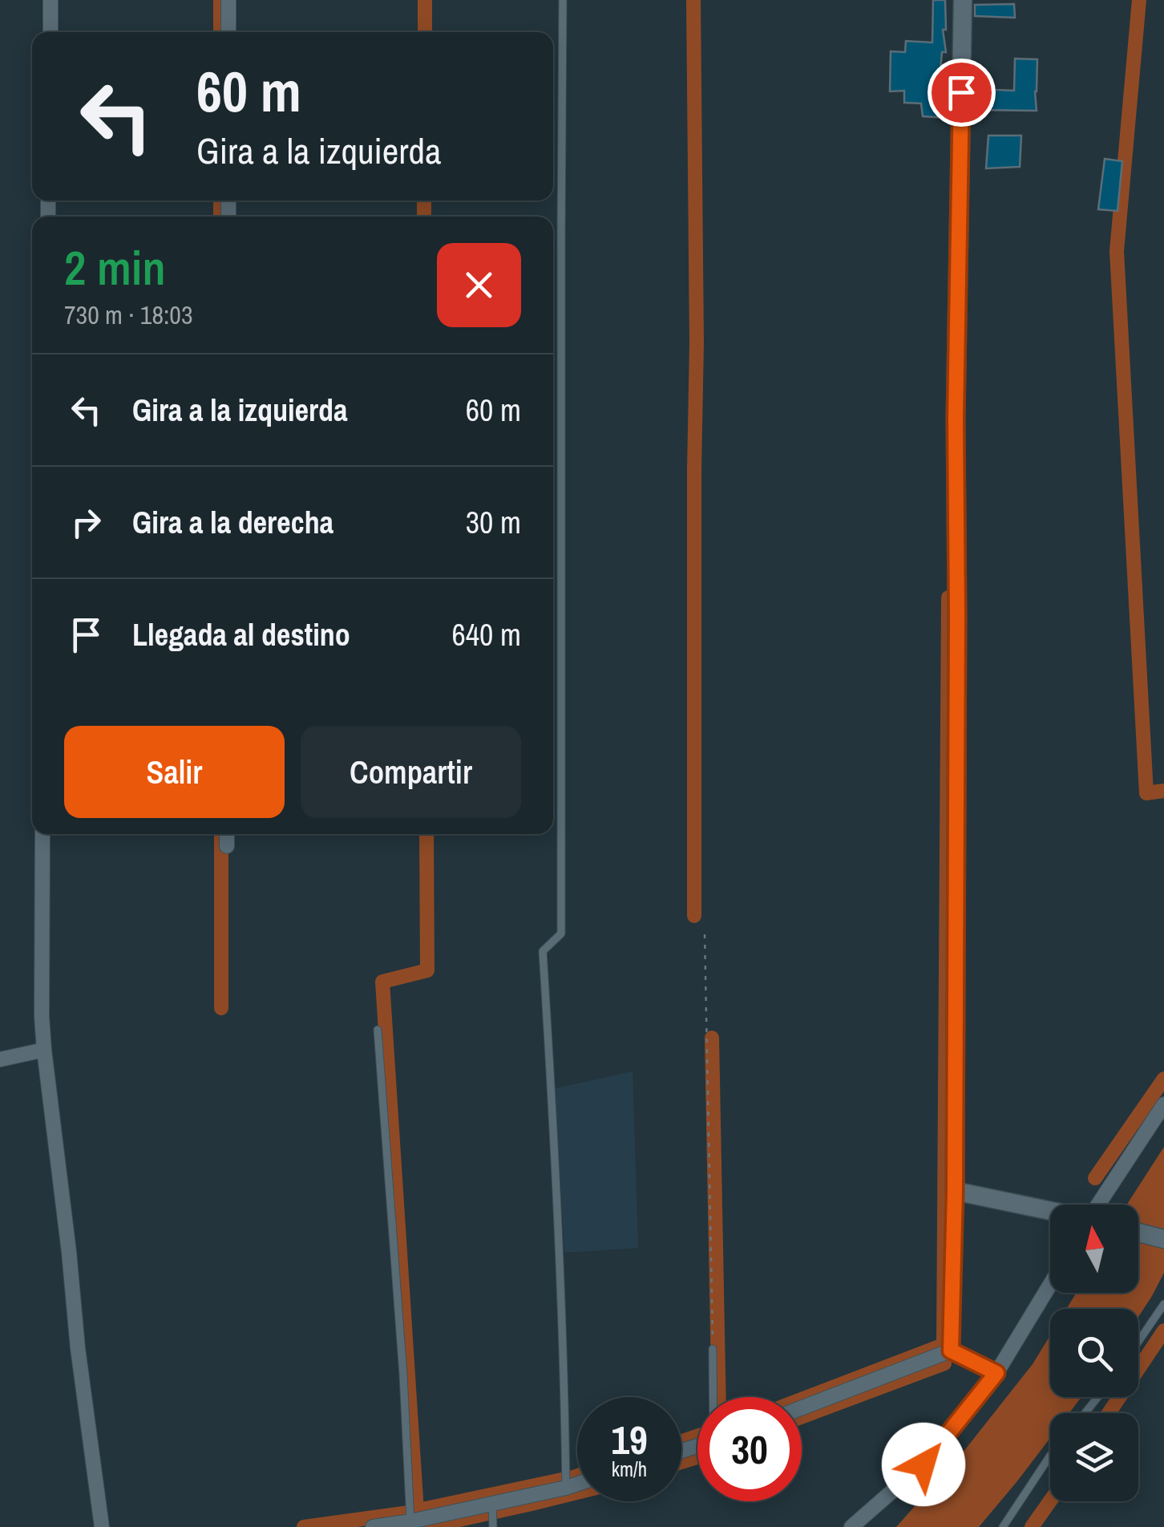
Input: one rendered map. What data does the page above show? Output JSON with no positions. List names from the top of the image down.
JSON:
{
  "north": "top",
  "page": {
    "turn": ["60 m", "Gira a la izquierda"],
    "heading": ["2 min", "730 m · 18:03"],
    "list": [
      {
        "name": "Gira a la izquierda",
        "value": "60 m"
      },
      {
        "name": "Gira a la derecha",
        "value": "30 m"
      },
      {
        "name": "Llegada al destino",
        "value": "640 m"
      }
    ],
    "buttons": ["Salir", "Compartir"],
    "speed": "19 km/h",
    "limit": "30"
  }
}
